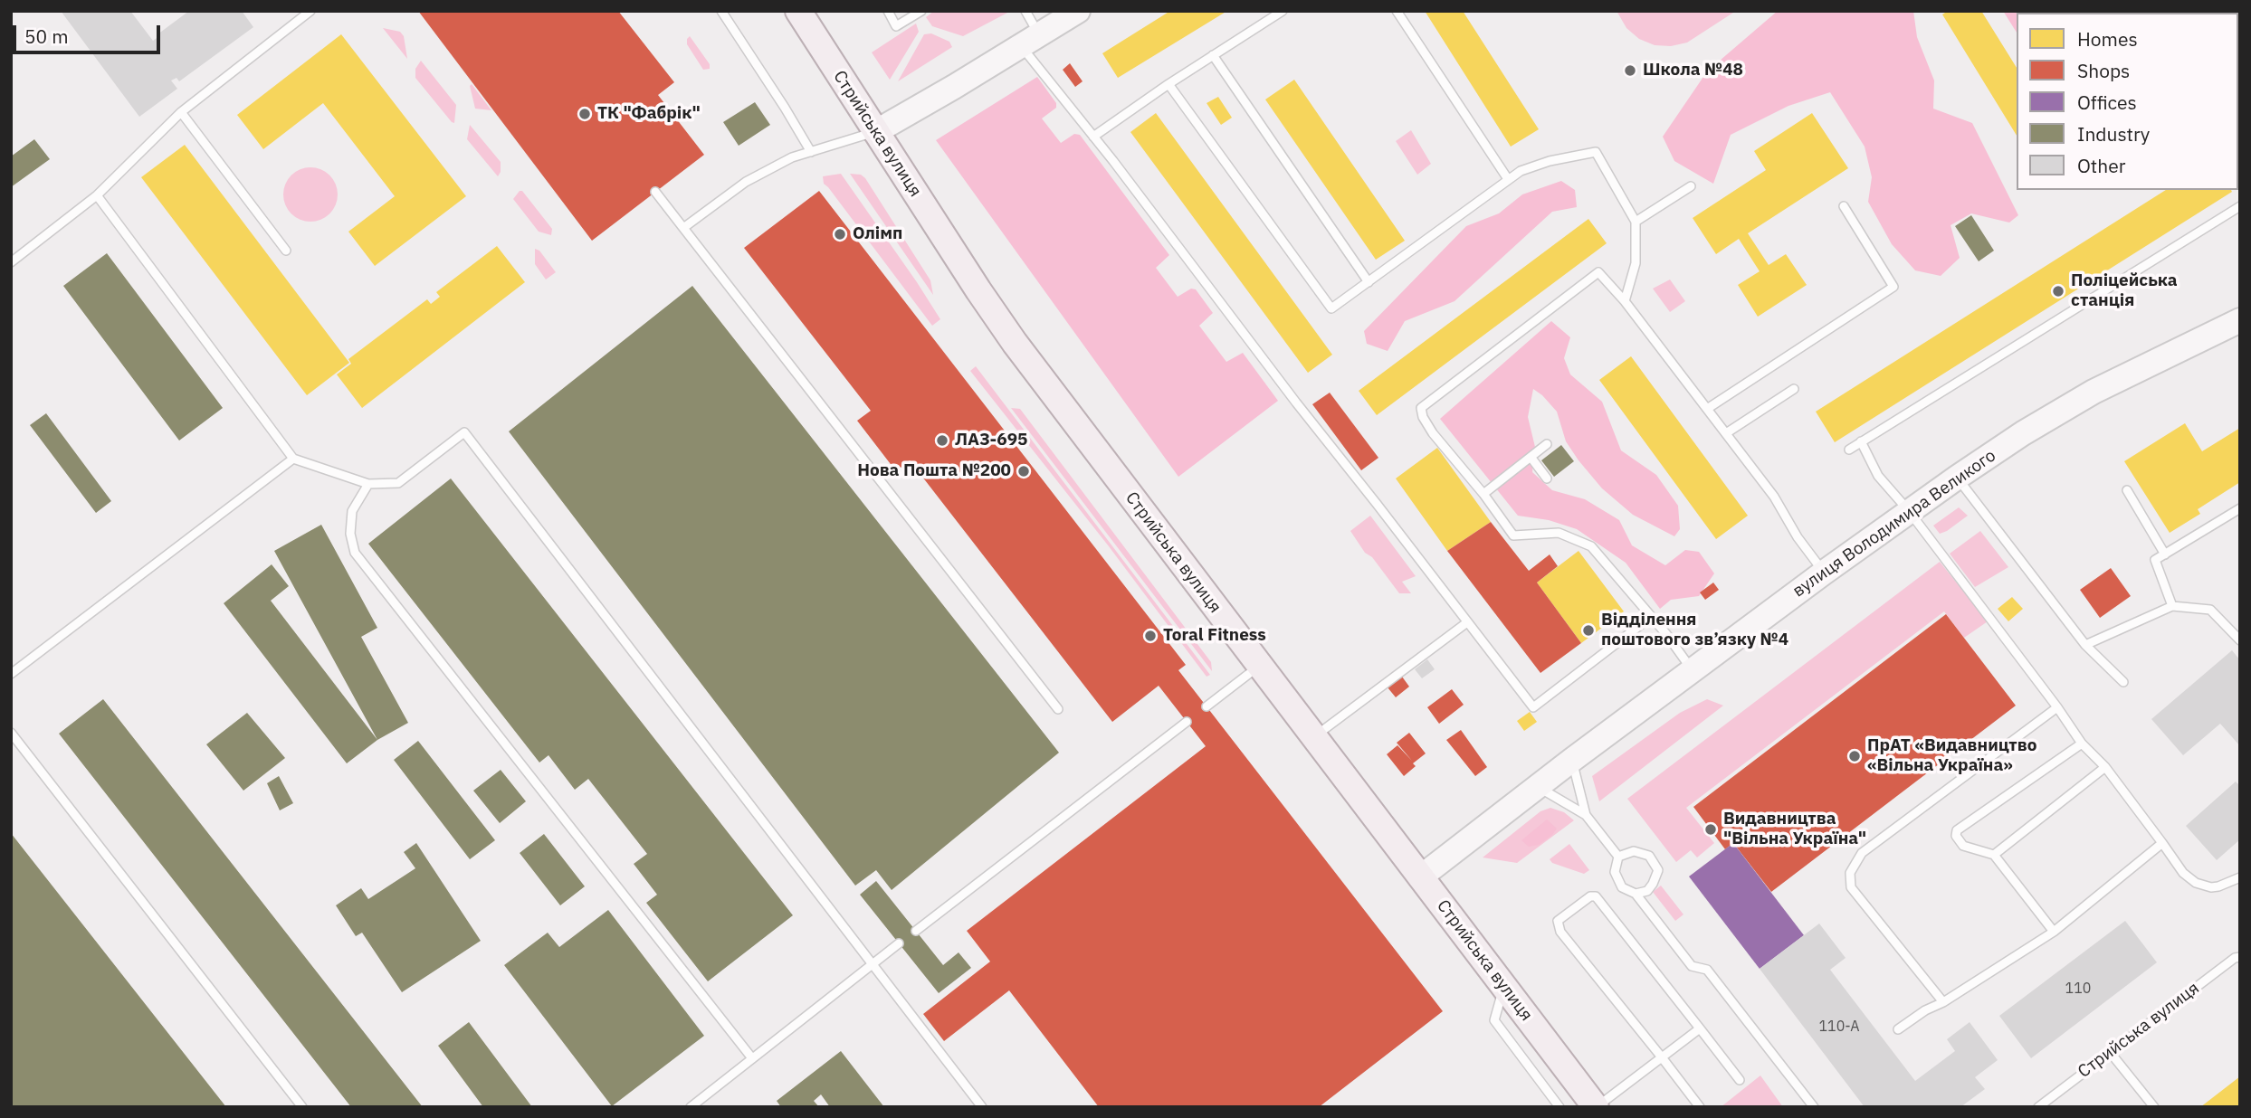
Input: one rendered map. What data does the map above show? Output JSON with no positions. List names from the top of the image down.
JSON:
{
  "streets": {
    "main road": ["Стрийська вулиця", "вулиця Володимира Великого"]
  },
  "crossings": [
    ["Стрийська вулиця", "вулиця Володимира Великого"]
  ],
  "places": [
    "Школа №48",
    "ТК \"Фабрік\"",
    "Олімп",
    "Поліцейська станція",
    "ЛАЗ-695",
    "Нова Пошта №200",
    "Відділення поштового зв’язку №4",
    "Toral Fitness",
    "ПрАТ «Видавництво «Вільна Україна»",
    "Видавництва \"Вільна Україна\""
  ],
  "house_numbers": ["110", "110-А"],
  "legend": [
    "Homes",
    "Shops",
    "Offices",
    "Industry",
    "Other"
  ],
  "scale_bar": "50 m"
}
